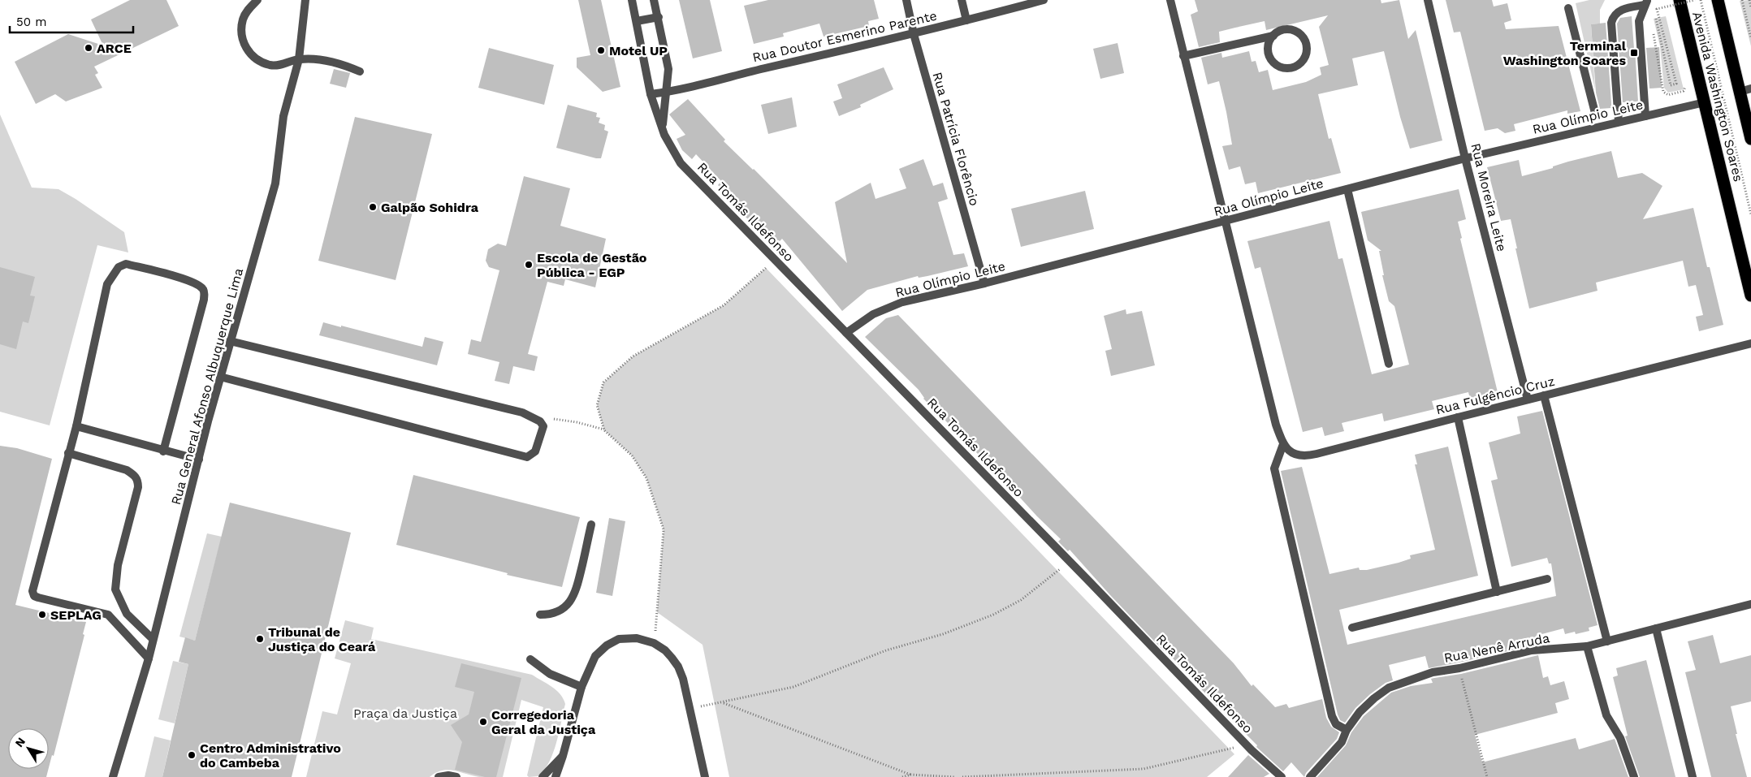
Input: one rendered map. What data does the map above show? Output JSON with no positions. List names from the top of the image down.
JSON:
{
  "streets": {
    "highway": ["Avenida Washington Soares"],
    "street": [
      "Rua Doutor Esmerino Parente",
      "Rua Olímpio Leite",
      "Rua Patrícia Florêncio",
      "Rua Moreira Leite",
      "Rua Tomás Ildefonso",
      "Rua General Afonso Albuquerque Lima",
      "Rua Fulgêncio Cruz",
      "Rua Nenê Arruda"
    ]
  },
  "crossings": [
    ["Rua Doutor Esmerino Parente", "Rua Patrícia Florêncio"],
    ["Rua Doutor Esmerino Parente", "Rua Tomás Ildefonso"],
    ["Avenida Washington Soares", "Rua Olímpio Leite"],
    ["Rua Olímpio Leite", "Rua Patrícia Florêncio"],
    ["Rua Olímpio Leite", "Rua Moreira Leite"],
    ["Rua Olímpio Leite", "Rua Tomás Ildefonso"],
    ["Rua Moreira Leite", "Rua Fulgêncio Cruz"]
  ],
  "parks": ["Praça da Justiça"],
  "places": {
    "other": [
      "ARCE",
      "Motel UP",
      "Galpão Sohidra",
      "Escola de Gestão Pública - EGP",
      "SEPLAG",
      "Tribunal de Justiça do Ceará",
      "Corregedoria Geral da Justiça",
      "Centro Administrativo do Cambeba"
    ],
    "transit": ["Terminal Washington Soares"]
  },
  "scale_bar": "50 m",
  "north": "top left"
}
